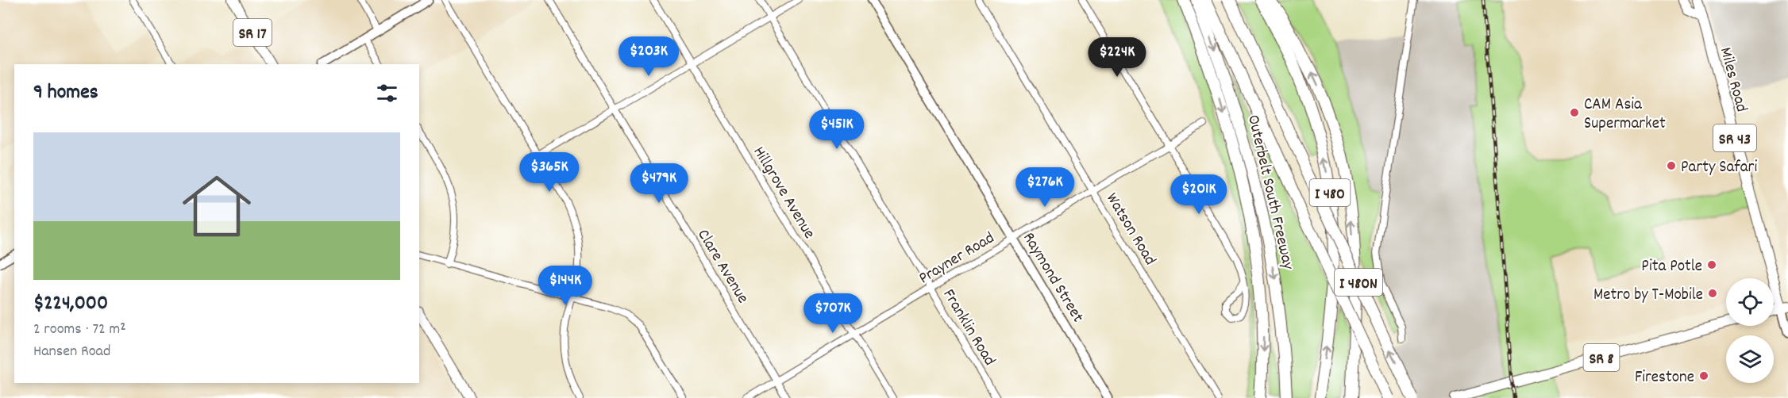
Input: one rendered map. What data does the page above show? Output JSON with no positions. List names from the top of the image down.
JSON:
{
  "streets": {
    "highway": ["Outerbelt South Freeway", "I 480", "I 480N"],
    "main road": [
      "SR 17",
      "Miles Road",
      "SR 43",
      "SR 8"
    ],
    "street": [
      "Hillgrove Avenue",
      "Watson Road",
      "Prayner Road",
      "Clare Avenue",
      "Raymond Street",
      "Franklin Road"
    ]
  },
  "crossings": [
    ["Hillgrove Avenue", "Prayner Road"],
    ["Watson Road", "Prayner Road"],
    ["Prayner Road", "Clare Avenue"],
    ["Prayner Road", "Raymond Street"],
    ["Prayner Road", "Franklin Road"]
  ],
  "places": [
    "CAM Asia Supermarket",
    "Party Safari",
    "Pita Potle",
    "Metro by T-Mobile",
    "Firestone"
  ],
  "page": {
    "price": [
      "$203K",
      "$224K",
      "$451K",
      "$365K",
      "$479K",
      "$276K",
      "$201K",
      "$144K",
      "$707K"
    ],
    "heading": "9 homes",
    "list": [
      {
        "name": "$224,000",
        "note": "2 rooms · 72 m² · Hansen Road"
      }
    ]
  }
}
